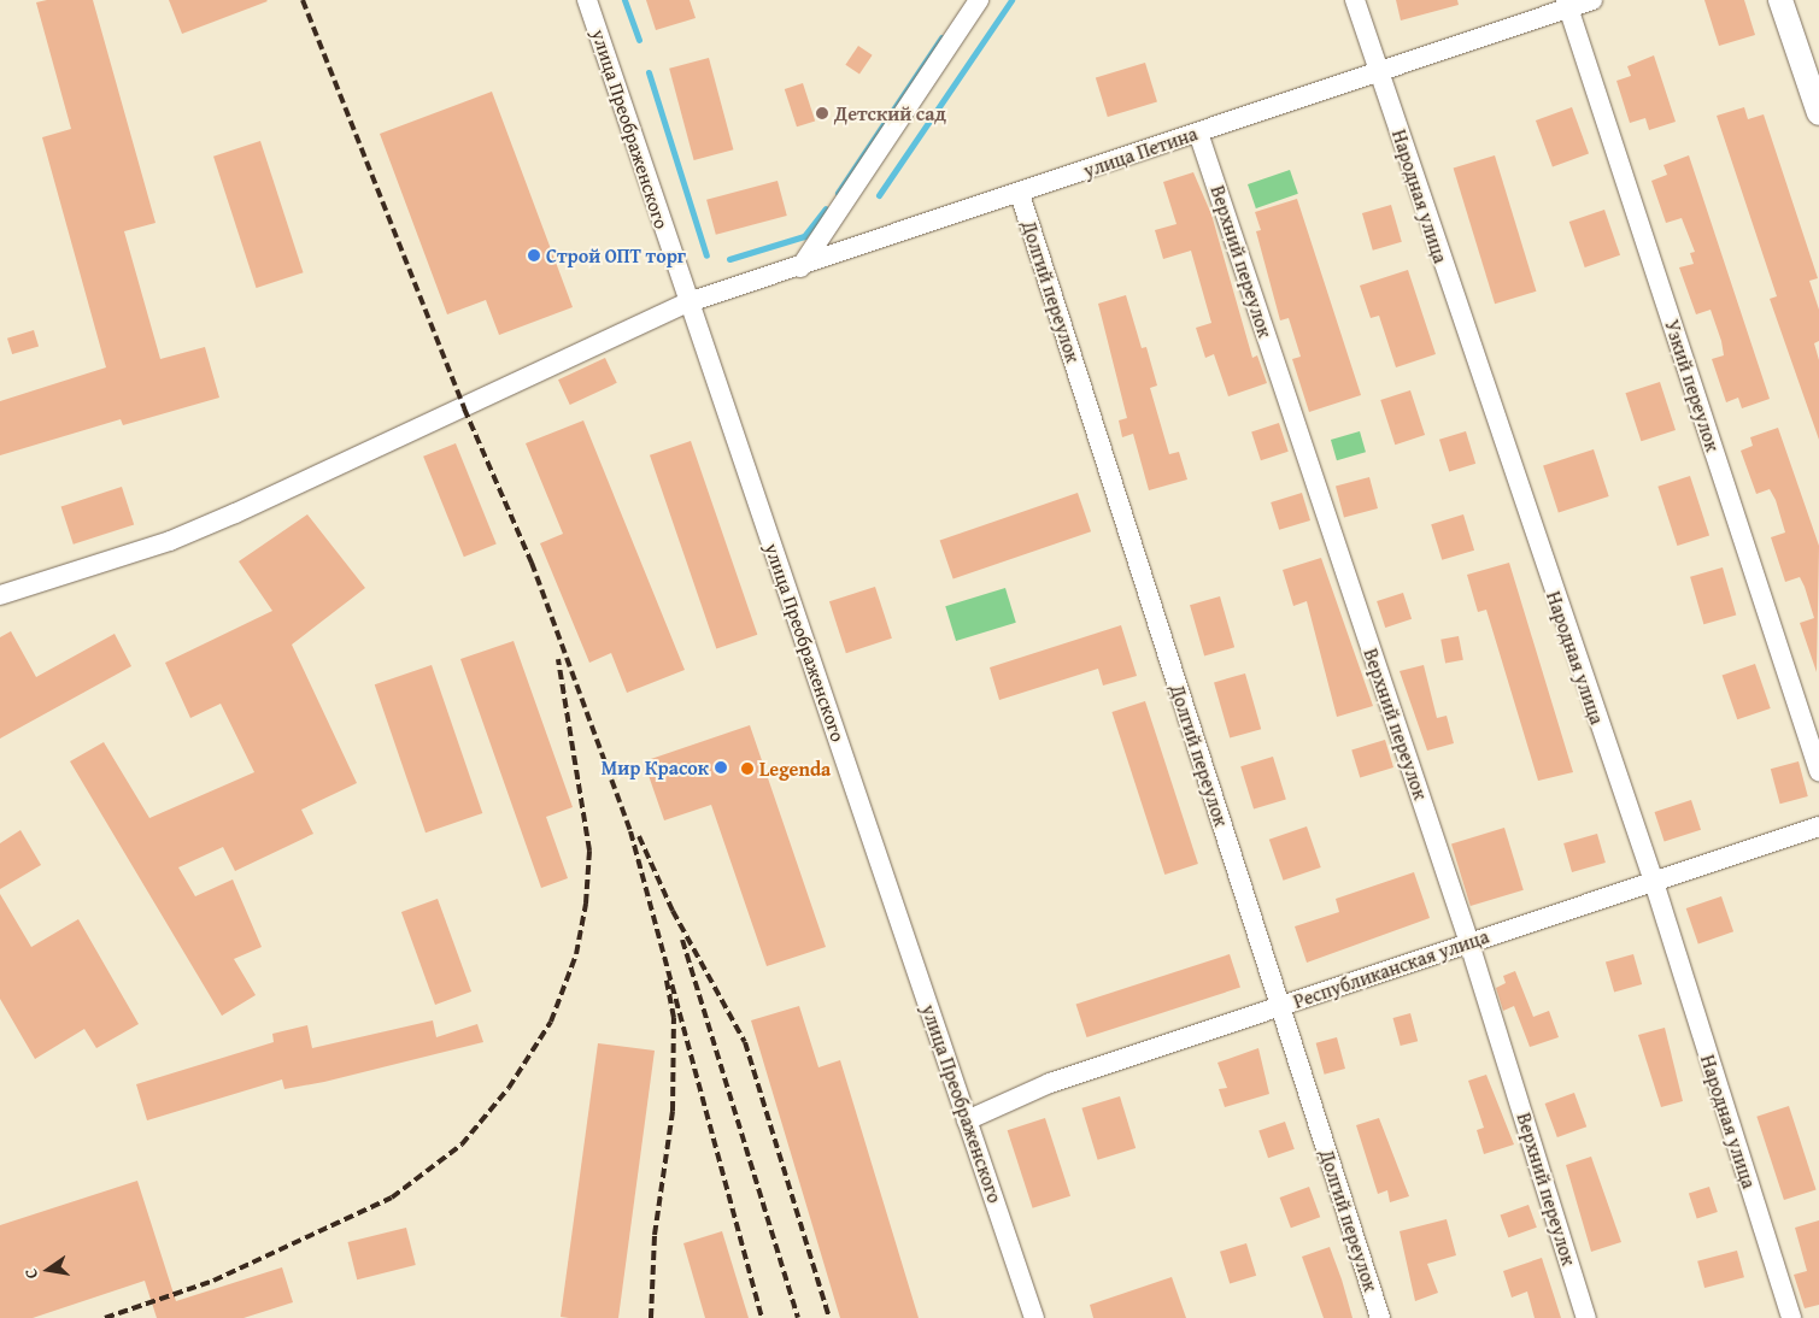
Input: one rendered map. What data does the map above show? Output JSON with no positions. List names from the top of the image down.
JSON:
{
  "streets": {
    "street": [
      "улица Преображенского",
      "улица Петина",
      "Народная улица",
      "Верхний переулок",
      "Долгий переулок",
      "Узкий переулок",
      "Республиканская улица"
    ]
  },
  "crossings": [
    ["улица Преображенского", "улица Петина"],
    ["улица Преображенского", "Республиканская улица"],
    ["улица Петина", "Народная улица"],
    ["улица Петина", "Верхний переулок"],
    ["улица Петина", "Долгий переулок"],
    ["улица Петина", "Узкий переулок"],
    ["Народная улица", "Республиканская улица"],
    ["Верхний переулок", "Республиканская улица"],
    ["Долгий переулок", "Республиканская улица"]
  ],
  "places": [
    "Детский сад",
    "Строй ОПТ торг",
    "Мир Красок",
    "Legenda"
  ],
  "north": "left"
}
